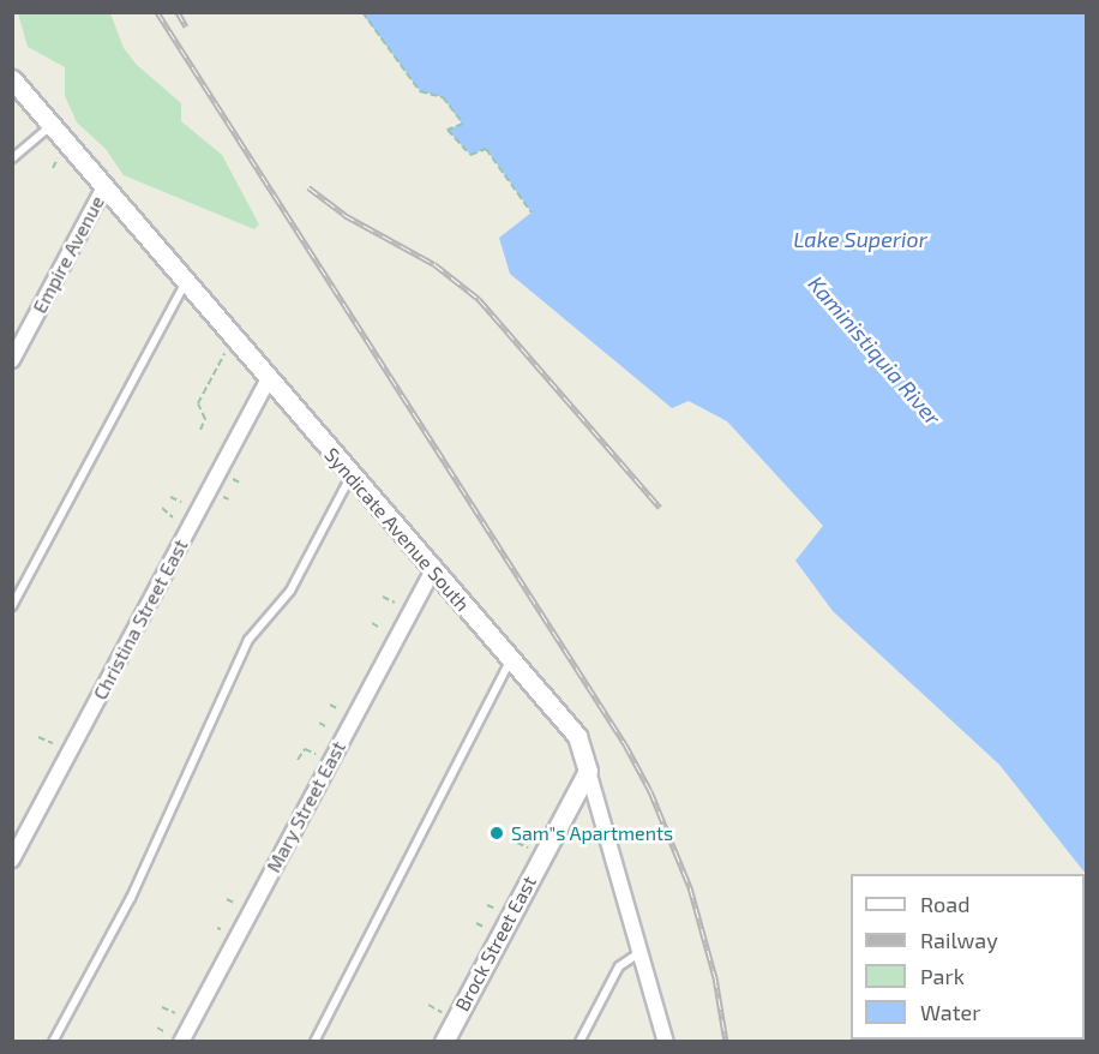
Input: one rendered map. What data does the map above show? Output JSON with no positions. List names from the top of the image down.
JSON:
{
  "streets": {
    "street": [
      "Empire Avenue",
      "Syndicate Avenue South",
      "Christina Street East",
      "Mary Street East",
      "Brock Street East"
    ]
  },
  "crossings": [
    ["Empire Avenue", "Syndicate Avenue South"],
    ["Syndicate Avenue South", "Christina Street East"],
    ["Syndicate Avenue South", "Mary Street East"],
    ["Syndicate Avenue South", "Brock Street East"]
  ],
  "water": ["Lake Superior", "Kaministiquia River"],
  "places": ["Sam\"s Apartments"],
  "legend": [
    "Road",
    "Railway",
    "Park",
    "Water"
  ]
}
